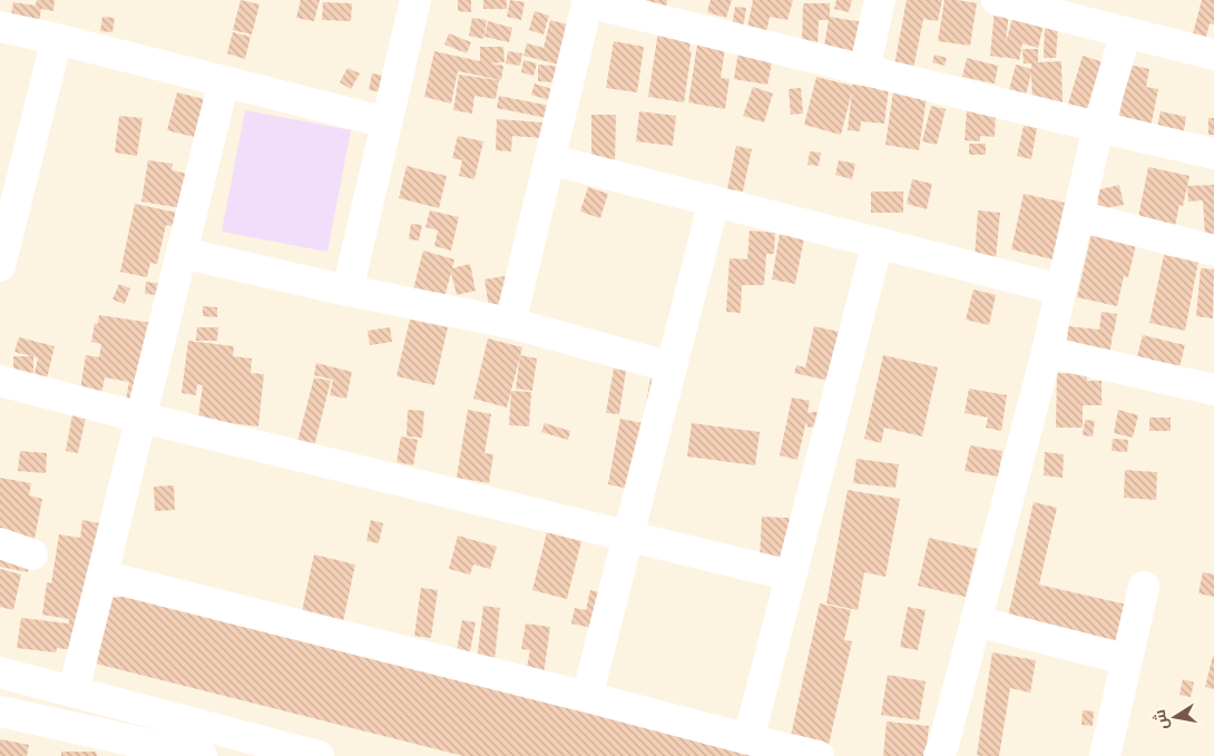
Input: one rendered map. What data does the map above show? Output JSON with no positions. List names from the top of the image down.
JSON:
{
  "north": "left"
}
